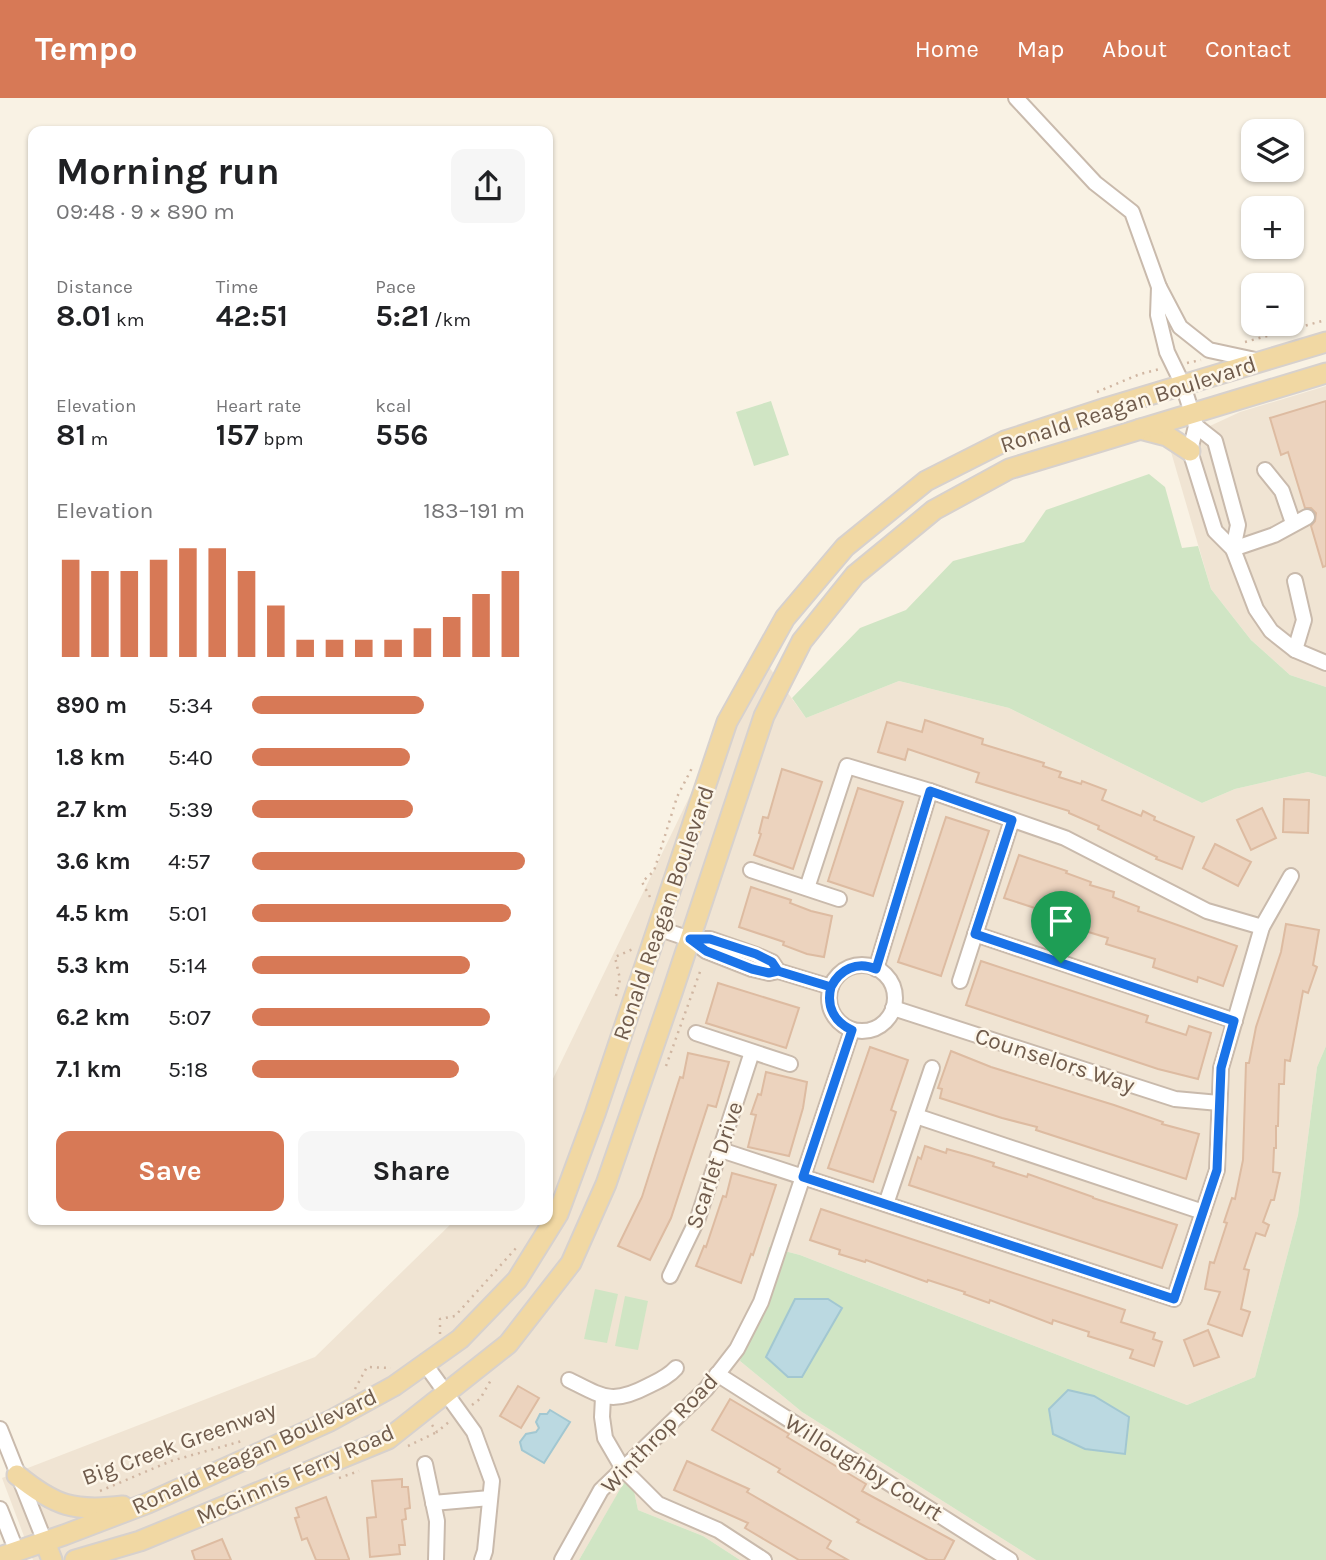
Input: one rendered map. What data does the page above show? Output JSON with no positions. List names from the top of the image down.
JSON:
{
  "streets": {
    "main road": ["Ronald Reagan Boulevard", "McGinnis Ferry Road"],
    "street": [
      "Counselors Way",
      "Scarlet Drive",
      "Winthrop Road",
      "Willoughby Court"
    ],
    "path": ["Big Creek Greenway"]
  },
  "crossings": [
    ["Ronald Reagan Boulevard", "McGinnis Ferry Road"],
    ["Counselors Way", "Winthrop Road"],
    ["Winthrop Road", "Willoughby Court"]
  ],
  "page": {
    "header": "Tempo",
    "nav": [
      "Home",
      "Map",
      "About",
      "Contact"
    ],
    "map_buttons": ["+", "−"],
    "heading": ["Morning run", "09:48 · 9 × 890 m"],
    "stats": [
      ["Distance", "8.01 km"],
      ["Time", "42:51"],
      ["Pace", "5:21 /km"],
      ["Elevation", "81 m"],
      ["Heart rate", "157 bpm"],
      ["kcal", "556"]
    ],
    "chart": ["Elevation", "183–191 m"],
    "list": [
      {
        "name": "890 m",
        "note": "5:34"
      },
      {
        "name": "1.8 km",
        "note": "5:40"
      },
      {
        "name": "2.7 km",
        "note": "5:39"
      },
      {
        "name": "3.6 km",
        "note": "4:57"
      },
      {
        "name": "4.5 km",
        "note": "5:01"
      },
      {
        "name": "5.3 km",
        "note": "5:14"
      },
      {
        "name": "6.2 km",
        "note": "5:07"
      },
      {
        "name": "7.1 km",
        "note": "5:18"
      }
    ],
    "buttons": ["Save", "Share"]
  }
}
